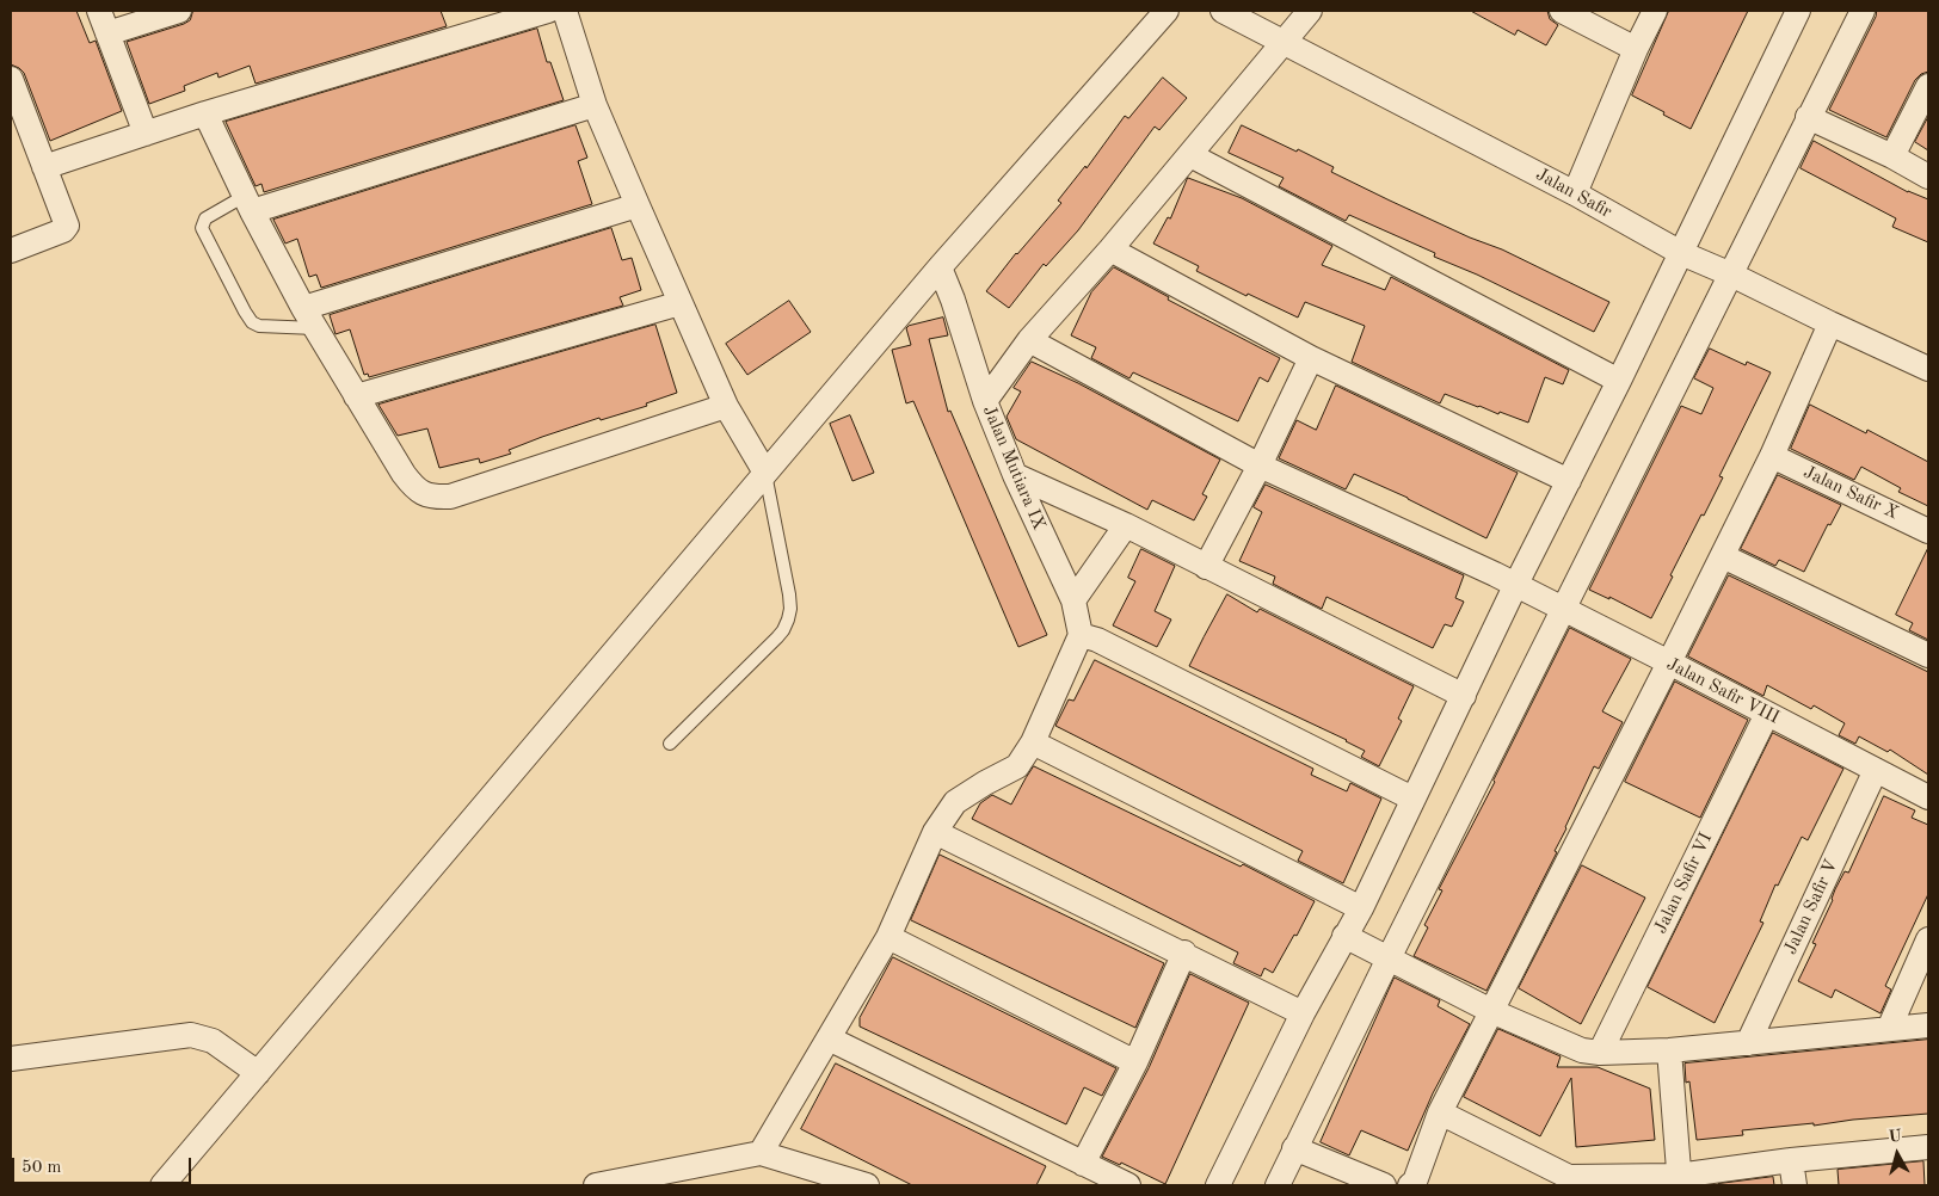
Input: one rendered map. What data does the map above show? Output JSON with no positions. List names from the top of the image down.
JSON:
{
  "streets": {
    "street": [
      "Jalan Safir",
      "Jalan Mutiara IX",
      "Jalan Safir X",
      "Jalan Safir VIII",
      "Jalan Safir VI",
      "Jalan Safir V"
    ]
  },
  "crossings": [
    ["Jalan Safir VIII", "Jalan Safir VI"],
    ["Jalan Safir VIII", "Jalan Safir V"]
  ],
  "scale_bar": "50 m",
  "north": "top"
}
